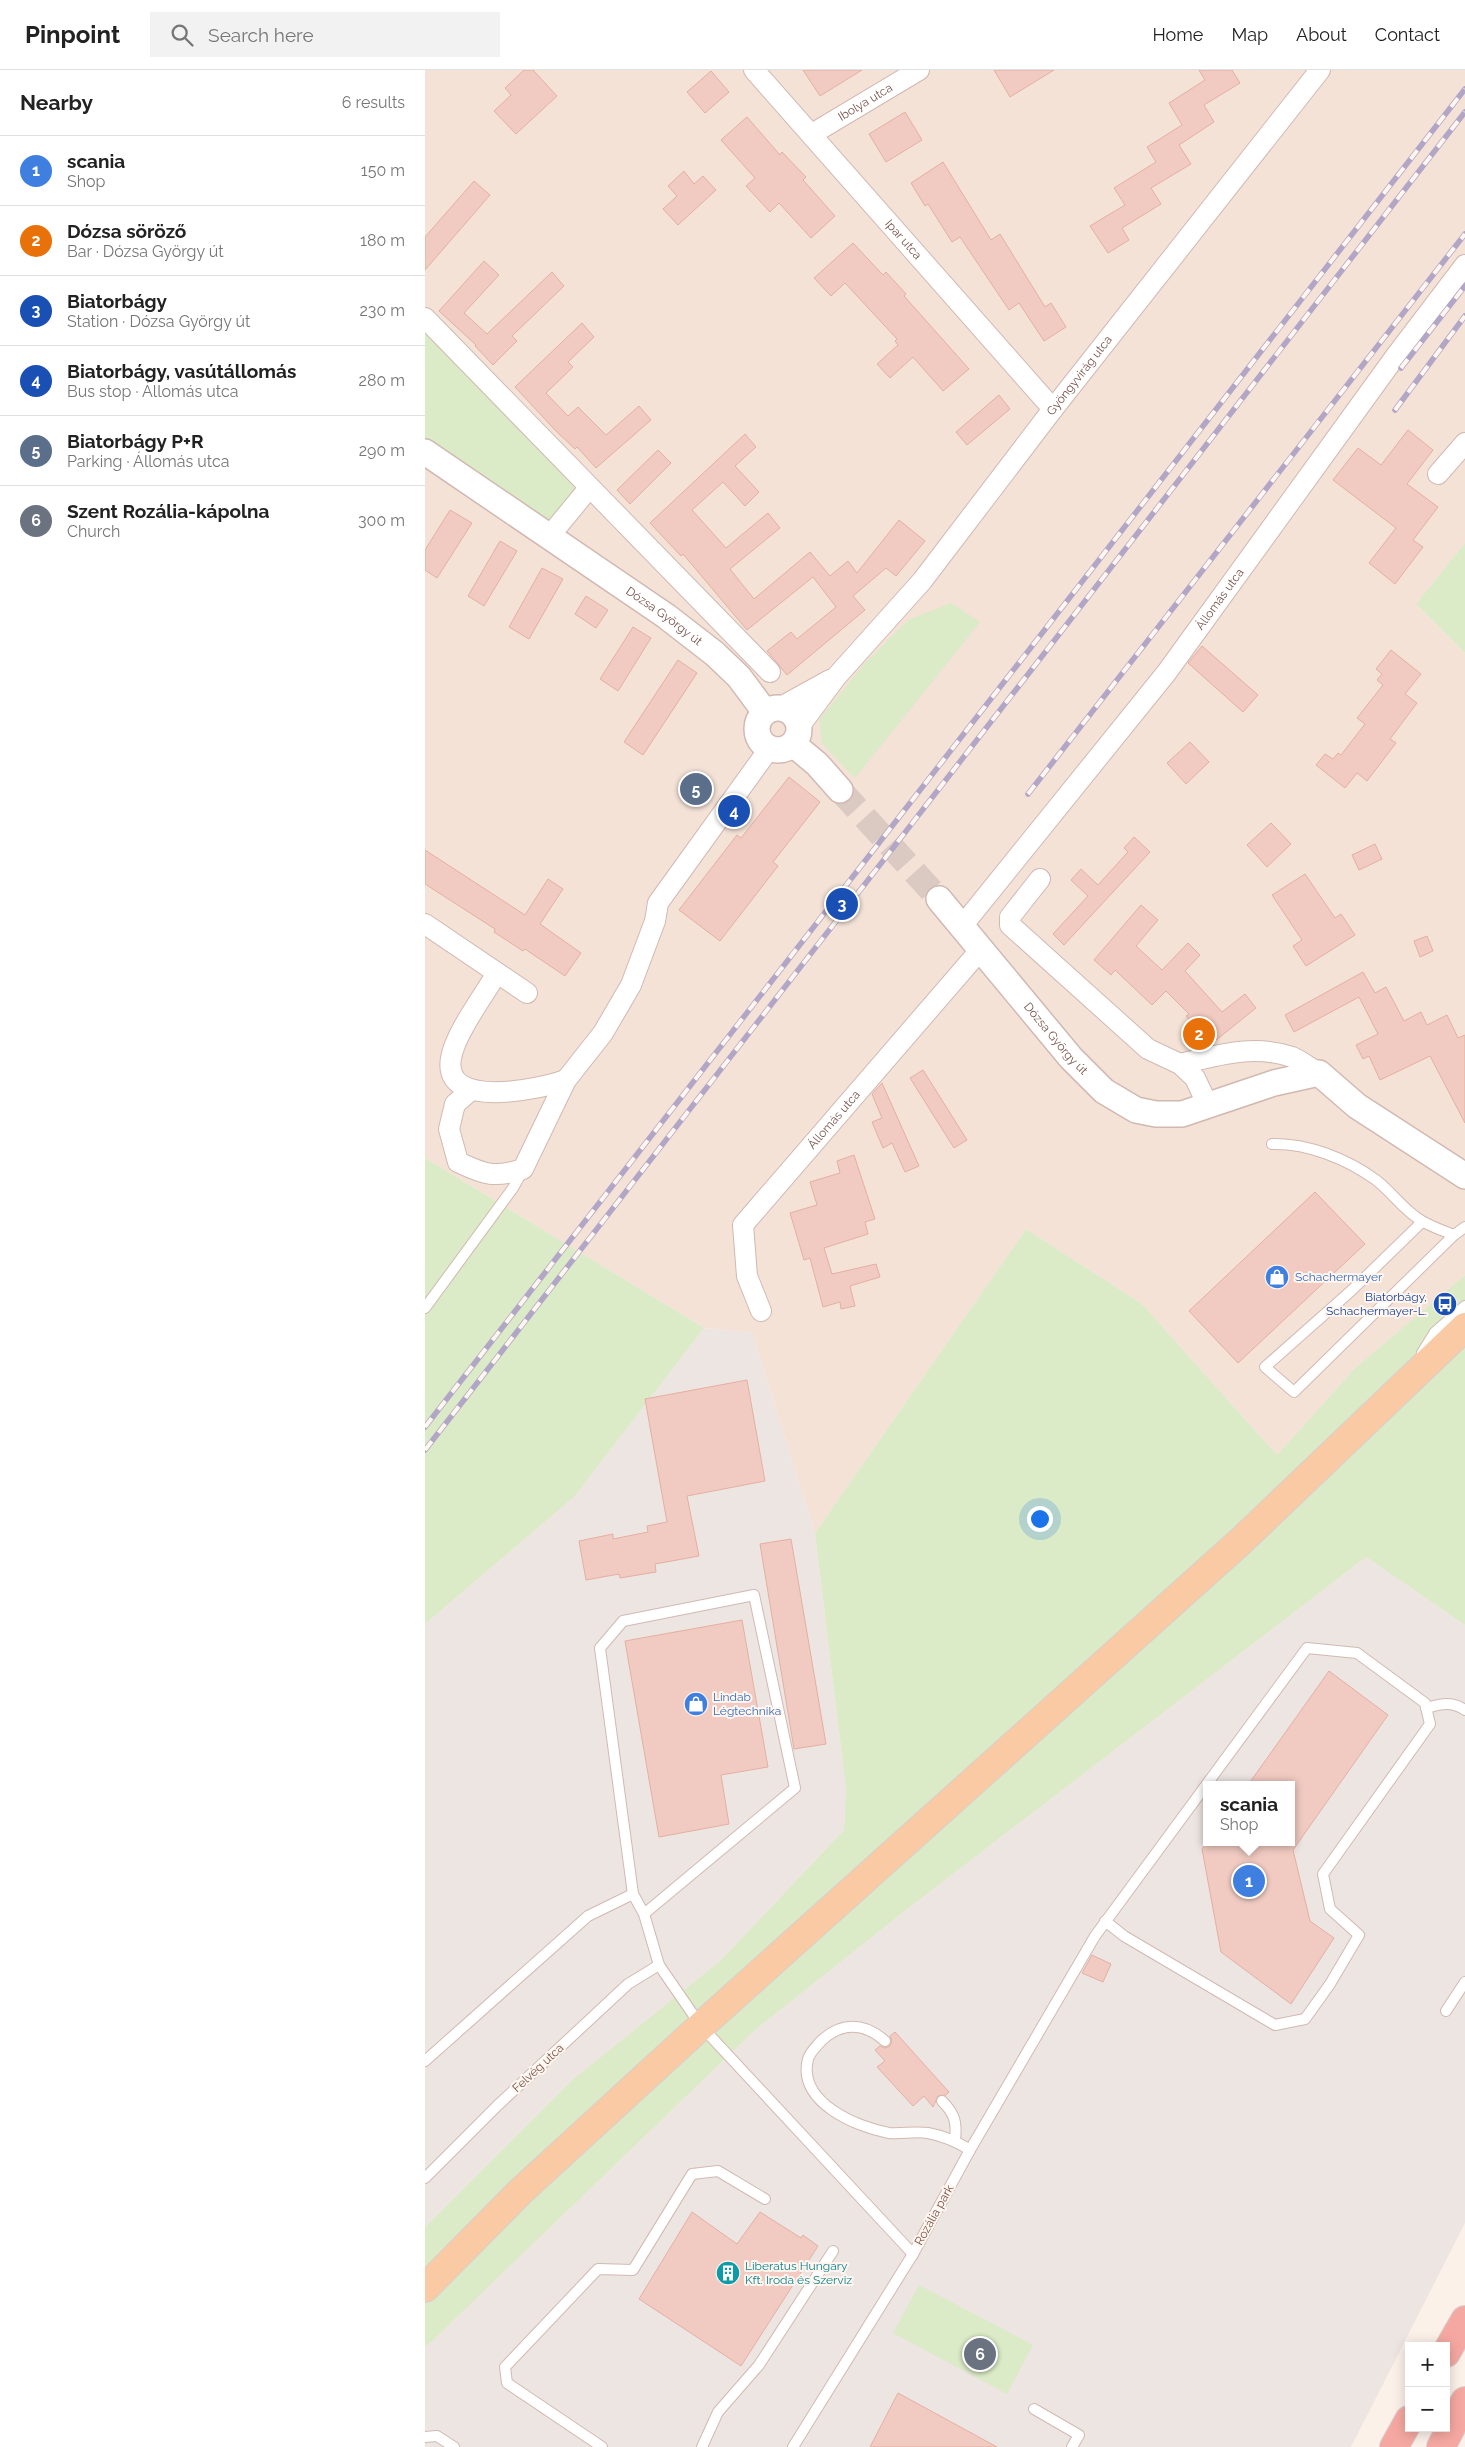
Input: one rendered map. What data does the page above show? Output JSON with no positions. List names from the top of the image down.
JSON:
{
  "streets": {
    "street": [
      "Ibolya utca",
      "Ipar utca",
      "Gyöngyvirág utca",
      "Állomás utca",
      "Dózsa György út"
    ],
    "lane": ["Felvég utca", "Rozália park"]
  },
  "crossings": [
    ["Ibolya utca", "Ipar utca"],
    ["Ipar utca", "Gyöngyvirág utca"],
    ["Gyöngyvirág utca", "Dózsa György út"],
    ["Állomás utca", "Dózsa György út"]
  ],
  "places": {
    "shop": ["Schachermayer", "Lindab Légtechnika"],
    "bus stop": ["Biatorbágy, Schachermayer-L."],
    "building": ["Liberatus Hungary Kft. Iroda és Szerviz"]
  },
  "page": {
    "header": "Pinpoint",
    "search": "Search here",
    "nav": [
      "Home",
      "Map",
      "About",
      "Contact"
    ],
    "heading": ["Nearby", "6 results"],
    "list": [
      {
        "mark": "1",
        "name": "scania",
        "note": "Shop",
        "value": "150 m"
      },
      {
        "mark": "2",
        "name": "Dózsa söröző",
        "note": "Bar · Dózsa György út",
        "value": "180 m"
      },
      {
        "mark": "3",
        "name": "Biatorbágy",
        "note": "Station · Dózsa György út",
        "value": "230 m"
      },
      {
        "mark": "4",
        "name": "Biatorbágy, vasútállomás",
        "note": "Bus stop · Állomás utca",
        "value": "280 m"
      },
      {
        "mark": "5",
        "name": "Biatorbágy P+R",
        "note": "Parking · Állomás utca",
        "value": "290 m"
      },
      {
        "mark": "6",
        "name": "Szent Rozália-kápolna",
        "note": "Church",
        "value": "300 m"
      }
    ],
    "pins": [
      "5",
      "4",
      "3",
      "2",
      "1",
      "6"
    ],
    "popup": ["scania", "Shop"],
    "map_buttons": ["+", "−"]
  }
}
